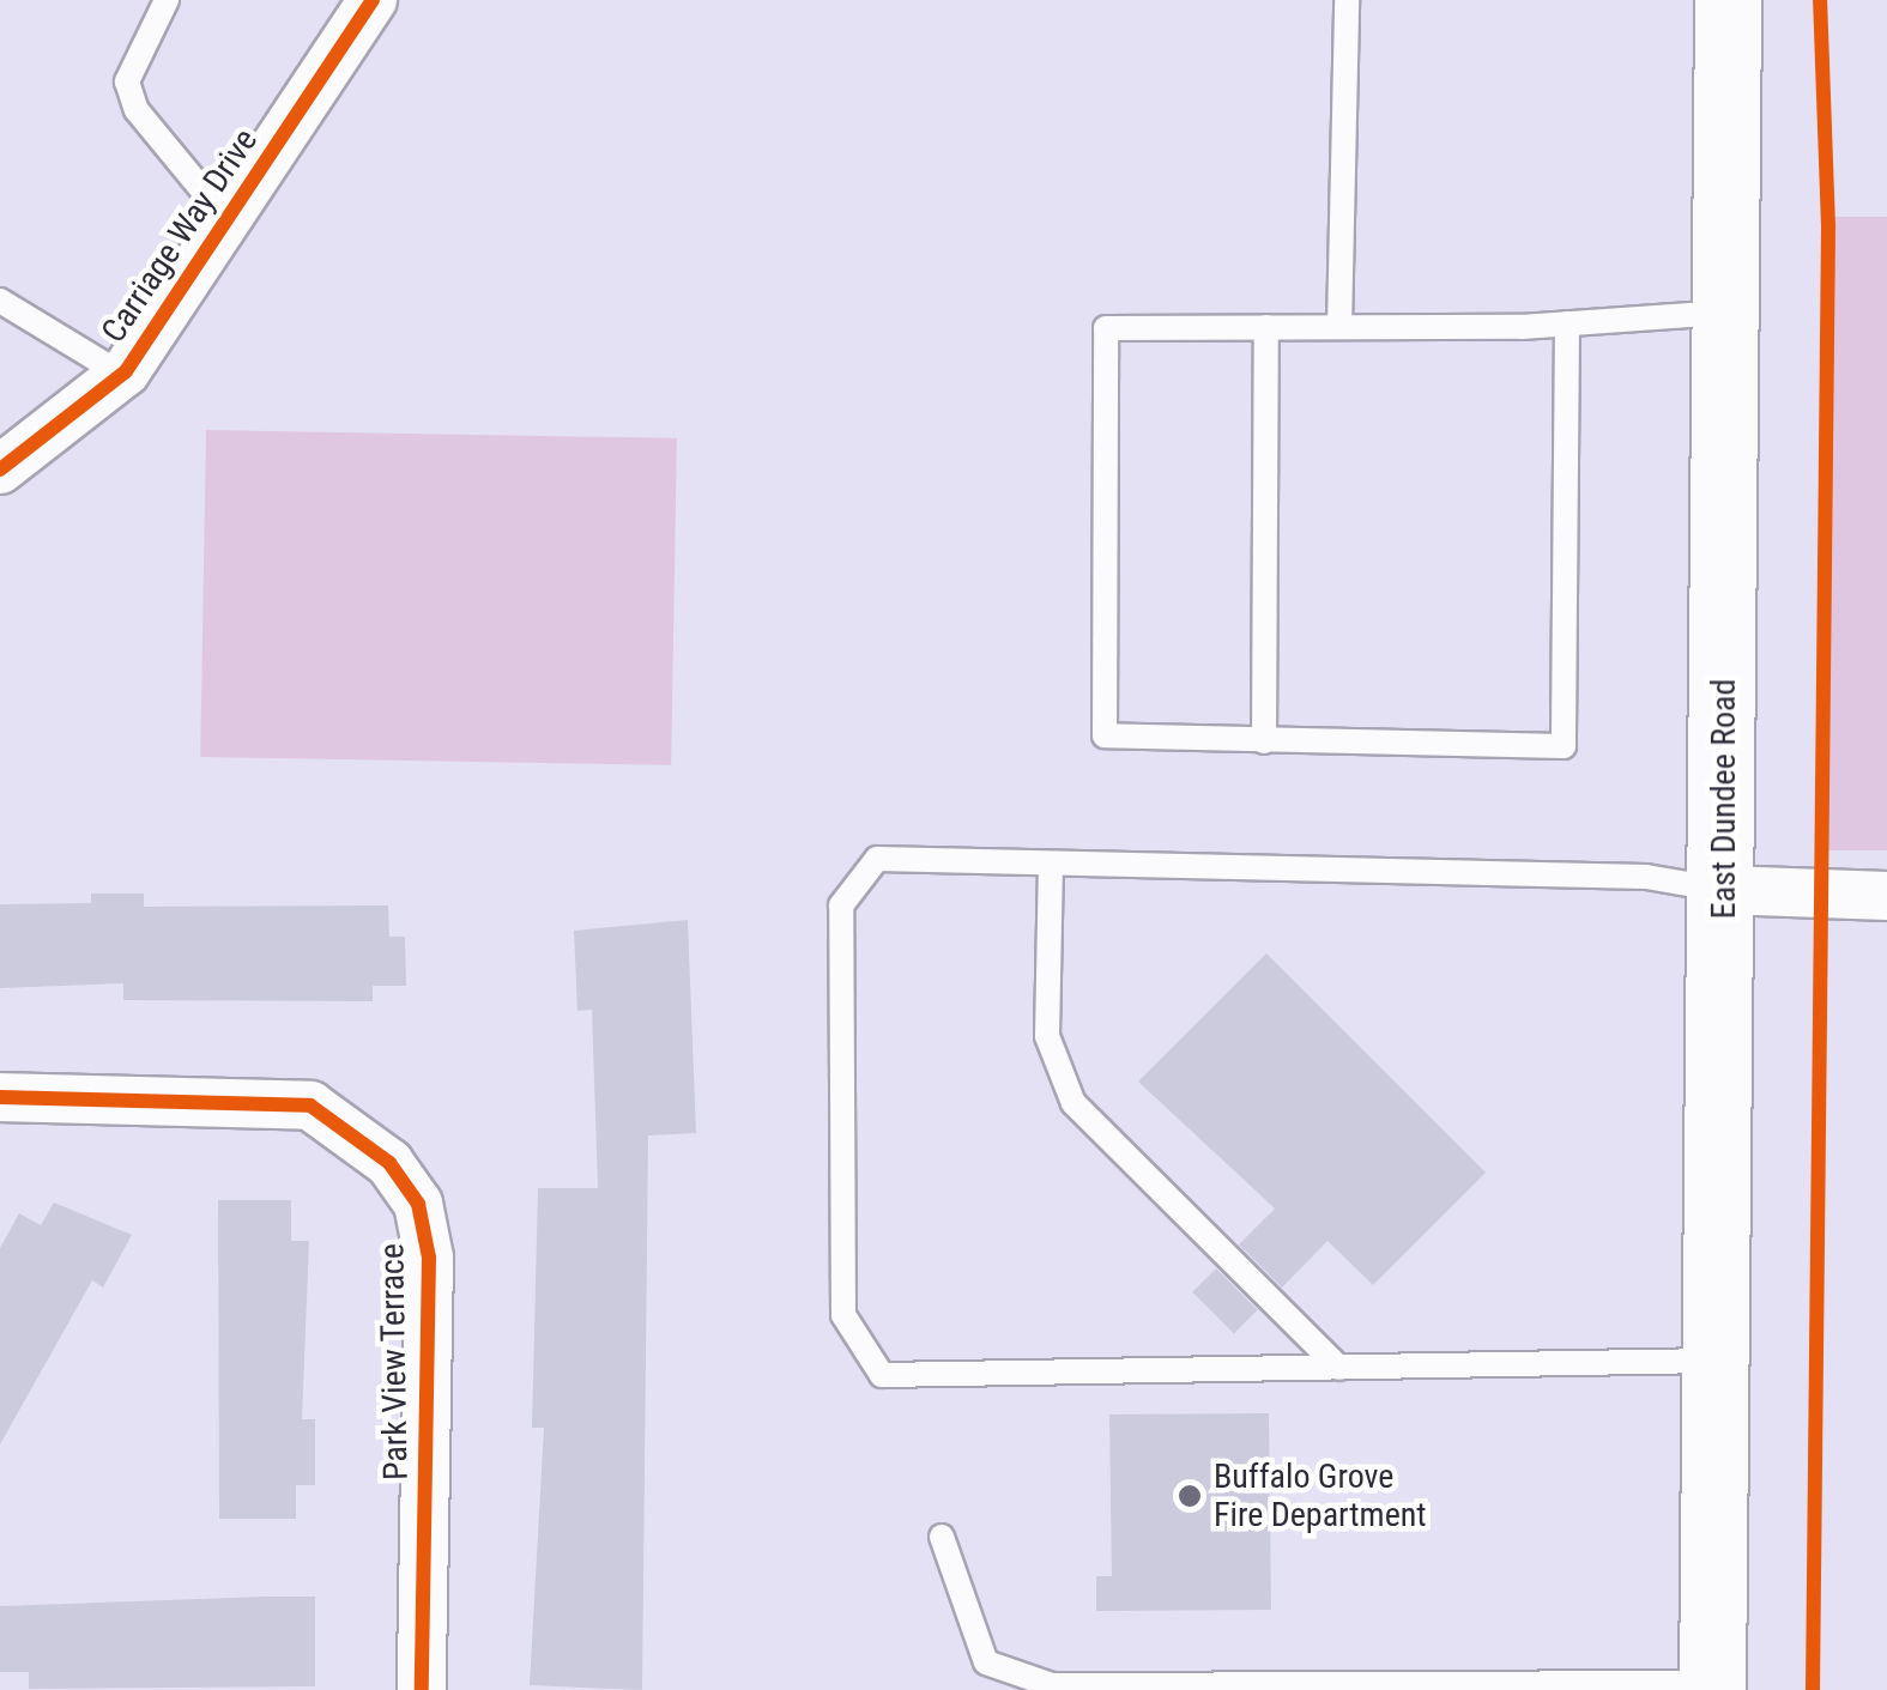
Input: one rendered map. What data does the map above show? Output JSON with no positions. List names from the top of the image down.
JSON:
{
  "streets": {
    "main road": ["East Dundee Road"],
    "street": ["Carriage Way Drive", "Park View Terrace"]
  },
  "places": ["Buffalo Grove Fire Department"]
}
